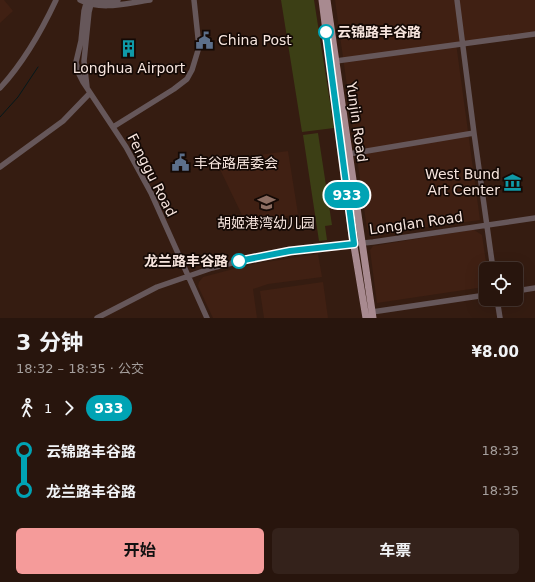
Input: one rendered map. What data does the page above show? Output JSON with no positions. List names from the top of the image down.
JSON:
{
  "streets": {
    "main road": ["Yunjin Road"],
    "street": ["Fenggu Road", "Longlan Road"]
  },
  "crossings": [
    ["Yunjin Road", "Longlan Road"],
    ["Fenggu Road", "Longlan Road"]
  ],
  "places": {
    "other": ["云锦路丰谷路", "龙兰路丰谷路"],
    "public building": ["China Post", "丰谷路居委会"],
    "building": ["Longhua Airport"],
    "museum": ["West Bund Art Center"],
    "school or university": ["胡姬港湾幼儿园"]
  },
  "lines": ["bus line 933"],
  "page": {
    "on_map": "933",
    "heading": ["3 分钟", "18:32 – 18:35 · 公交", "¥8.00"],
    "legs": ["1", "933"],
    "list": [
      {
        "name": "云锦路丰谷路",
        "value": "18:33"
      },
      {
        "name": "龙兰路丰谷路",
        "value": "18:35"
      }
    ],
    "buttons": ["开始", "车票"]
  }
}
